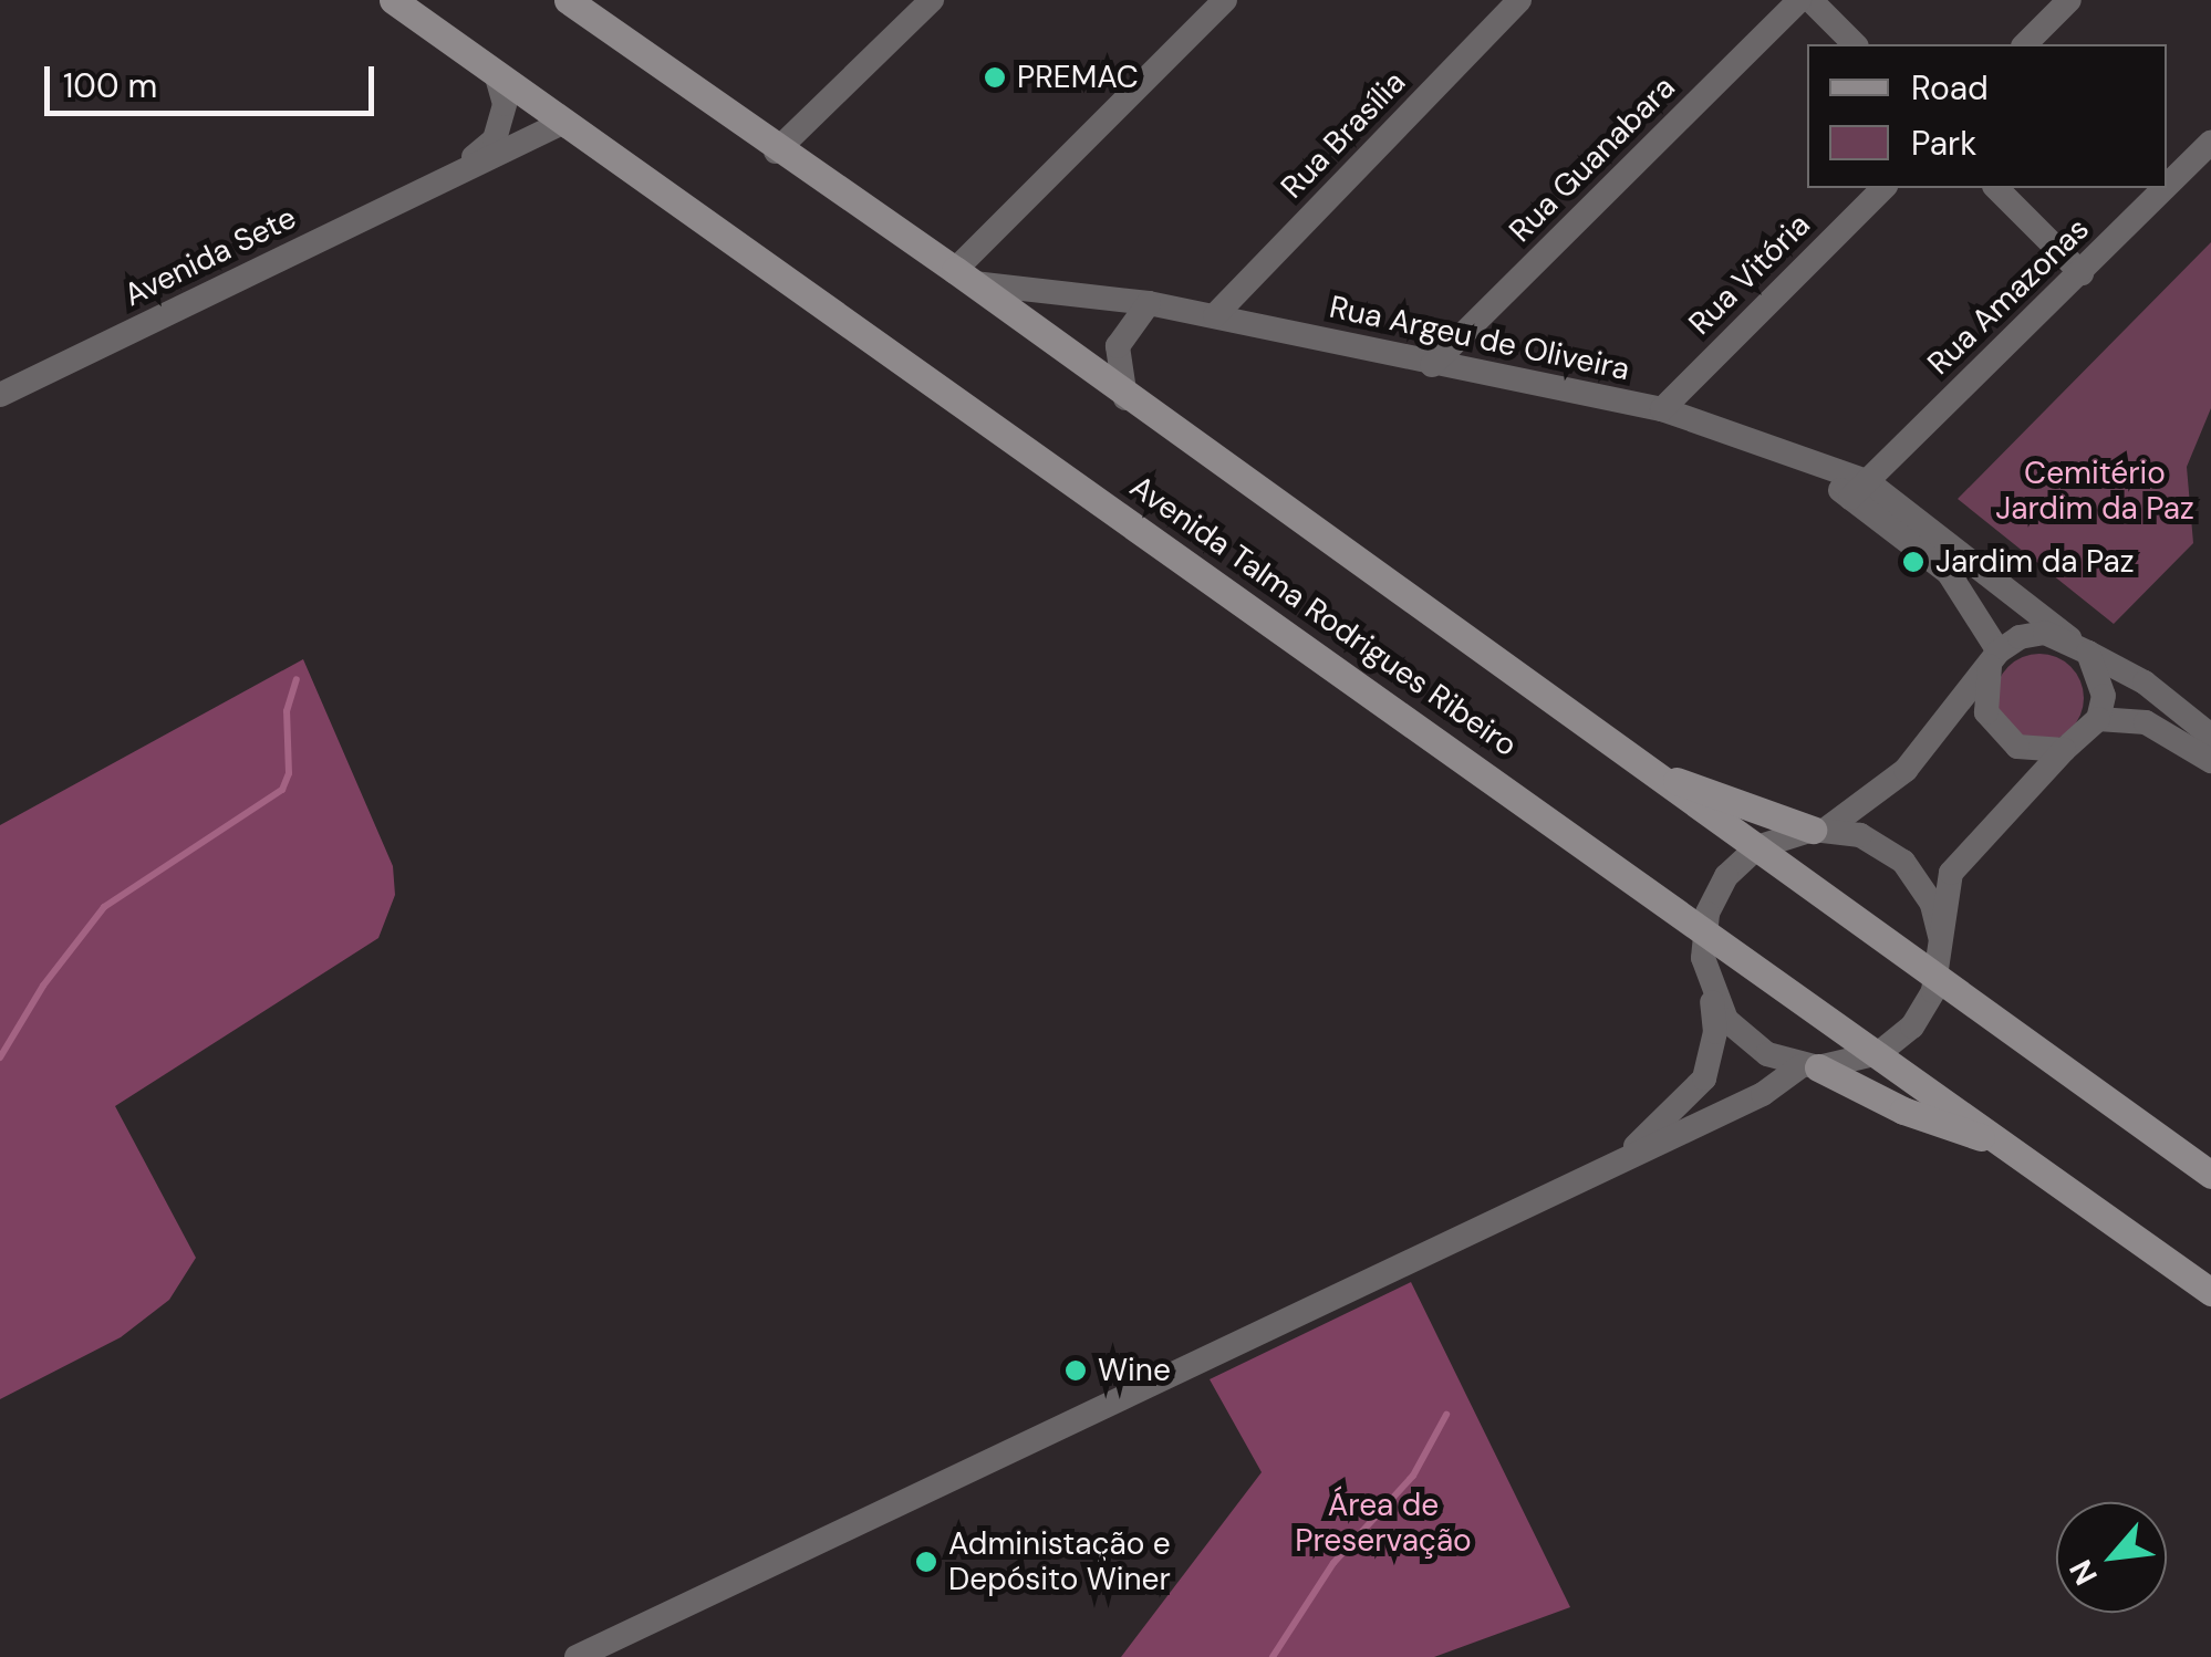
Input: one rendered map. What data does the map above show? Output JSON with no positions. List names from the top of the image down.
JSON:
{
  "streets": {
    "main road": ["Avenida Talma Rodrigues Ribeiro"],
    "street": [
      "Rua Brasília",
      "Rua Guanabara",
      "Avenida Sete",
      "Rua Vitória",
      "Rua Amazonas",
      "Rua Argeu de Oliveira"
    ]
  },
  "crossings": [
    ["Rua Brasília", "Rua Argeu de Oliveira"],
    ["Rua Guanabara", "Rua Argeu de Oliveira"],
    ["Avenida Sete", "Avenida Talma Rodrigues Ribeiro"],
    ["Rua Vitória", "Rua Argeu de Oliveira"],
    ["Rua Amazonas", "Rua Argeu de Oliveira"],
    ["Rua Argeu de Oliveira", "Avenida Talma Rodrigues Ribeiro"]
  ],
  "parks": ["Cemitério Jardim da Paz", "Área de Preservação"],
  "places": [
    "PREMAC",
    "Jardim da Paz",
    "Wine",
    "Administação e Depósito Winer"
  ],
  "legend": ["Road", "Park"],
  "scale_bar": "100 m",
  "north": "bottom left"
}
